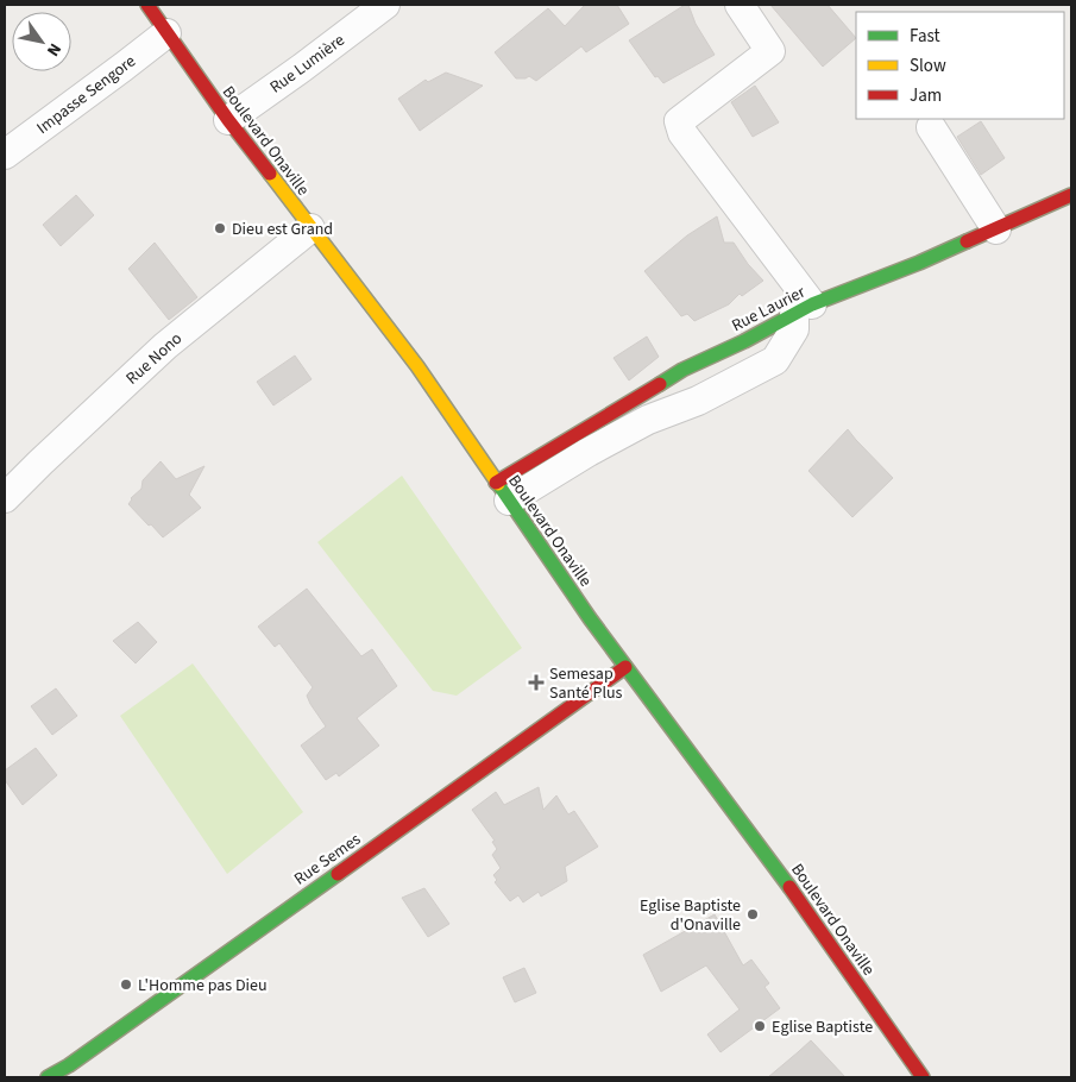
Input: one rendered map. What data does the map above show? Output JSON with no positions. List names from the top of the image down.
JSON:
{
  "streets": {
    "street": [
      "Rue Lumière",
      "Impasse Sengore",
      "Boulevard Onaville",
      "Rue Laurier",
      "Rue Nono",
      "Rue Semes"
    ]
  },
  "crossings": [
    ["Rue Lumière", "Boulevard Onaville"],
    ["Impasse Sengore", "Boulevard Onaville"],
    ["Boulevard Onaville", "Rue Nono"],
    ["Boulevard Onaville", "Rue Semes"]
  ],
  "places": {
    "other": [
      "Dieu est Grand",
      "Eglise Baptiste d'Onaville",
      "L'Homme pas Dieu",
      "Eglise Baptiste"
    ],
    "health": ["Semesap Santé Plus"]
  },
  "legend": ["Fast", "Slow", "Jam"],
  "north": "bottom right"
}
